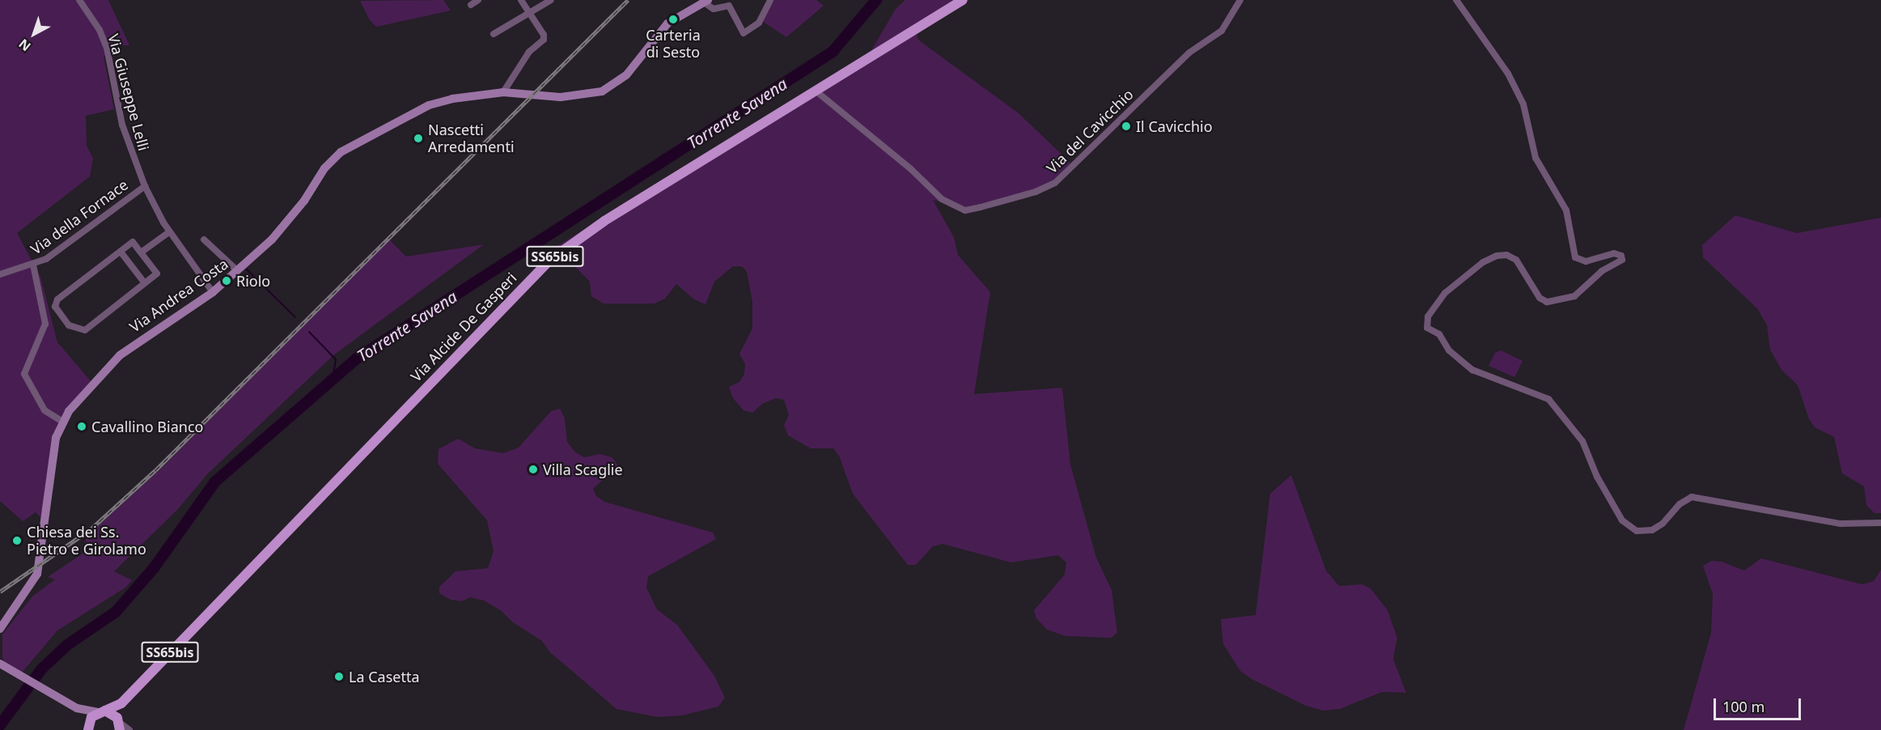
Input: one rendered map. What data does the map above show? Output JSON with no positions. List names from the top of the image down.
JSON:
{
  "streets": {
    "main road": ["SS65bis", "Via Andrea Costa", "Via Alcide De Gasperi"],
    "street": ["Via Giuseppe Lelli", "Via del Cavicchio", "Via della Fornace"]
  },
  "crossings": [
    ["Via Giuseppe Lelli", "Via della Fornace"],
    ["Via Giuseppe Lelli", "Via Andrea Costa"],
    ["Via del Cavicchio", "Via Alcide De Gasperi"],
    ["SS65bis", "Via Alcide De Gasperi"]
  ],
  "water": ["Torrente Savena"],
  "places": [
    "Carteria di Sesto",
    "Il Cavicchio",
    "Nascetti Arredamenti",
    "Riolo",
    "Cavallino Bianco",
    "Villa Scaglie",
    "Chiesa dei Ss. Pietro e Girolamo",
    "La Casetta"
  ],
  "scale_bar": "100 m",
  "north": "bottom left"
}
